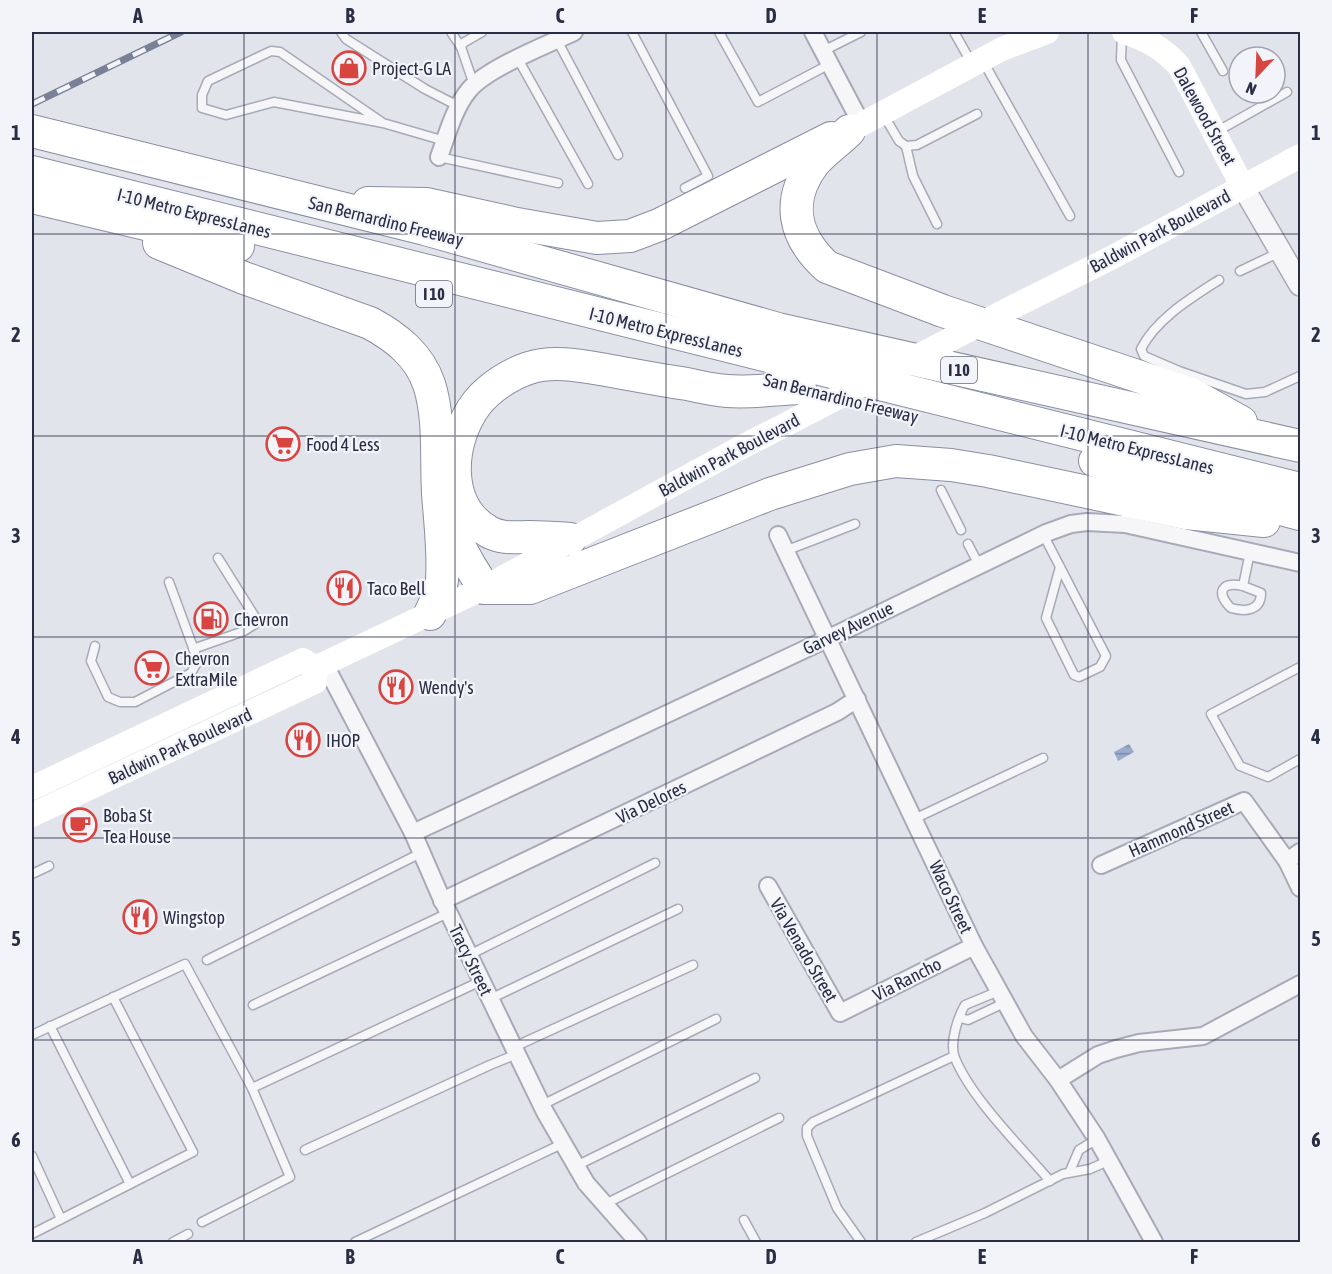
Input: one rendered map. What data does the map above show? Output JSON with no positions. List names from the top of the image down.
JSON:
{
  "streets": {
    "highway": ["I-10 Metro ExpressLanes", "San Bernardino Freeway", "I 10"],
    "main road": ["Dalewood Street", "Baldwin Park Boulevard"],
    "street": [
      "Garvey Avenue",
      "Via Delores",
      "Hammond Street",
      "Waco Street",
      "Via Venado Street",
      "Tracy Street",
      "Via Rancho"
    ]
  },
  "crossings": [
    ["Dalewood Street", "Baldwin Park Boulevard"],
    ["I-10 Metro ExpressLanes", "San Bernardino Freeway"],
    ["Baldwin Park Boulevard", "Tracy Street"],
    ["Garvey Avenue", "Waco Street"],
    ["Garvey Avenue", "Tracy Street"],
    ["Via Delores", "Waco Street"],
    ["Via Delores", "Tracy Street"],
    ["Waco Street", "Via Rancho"],
    ["Via Venado Street", "Via Rancho"]
  ],
  "places": {
    "shop": ["Project-G LA"],
    "supermarket": ["Food 4 Less", "Chevron ExtraMile"],
    "restaurant": [
      "Taco Bell",
      "Wendy's",
      "IHOP",
      "Wingstop"
    ],
    "fuel station": ["Chevron"],
    "cafe": ["Boba St Tea House"]
  },
  "north": "bottom left",
  "grid": {
    "columns": [
      "A",
      "B",
      "C",
      "D",
      "E",
      "F"
    ],
    "rows": [
      "1",
      "2",
      "3",
      "4",
      "5",
      "6"
    ]
  }
}
